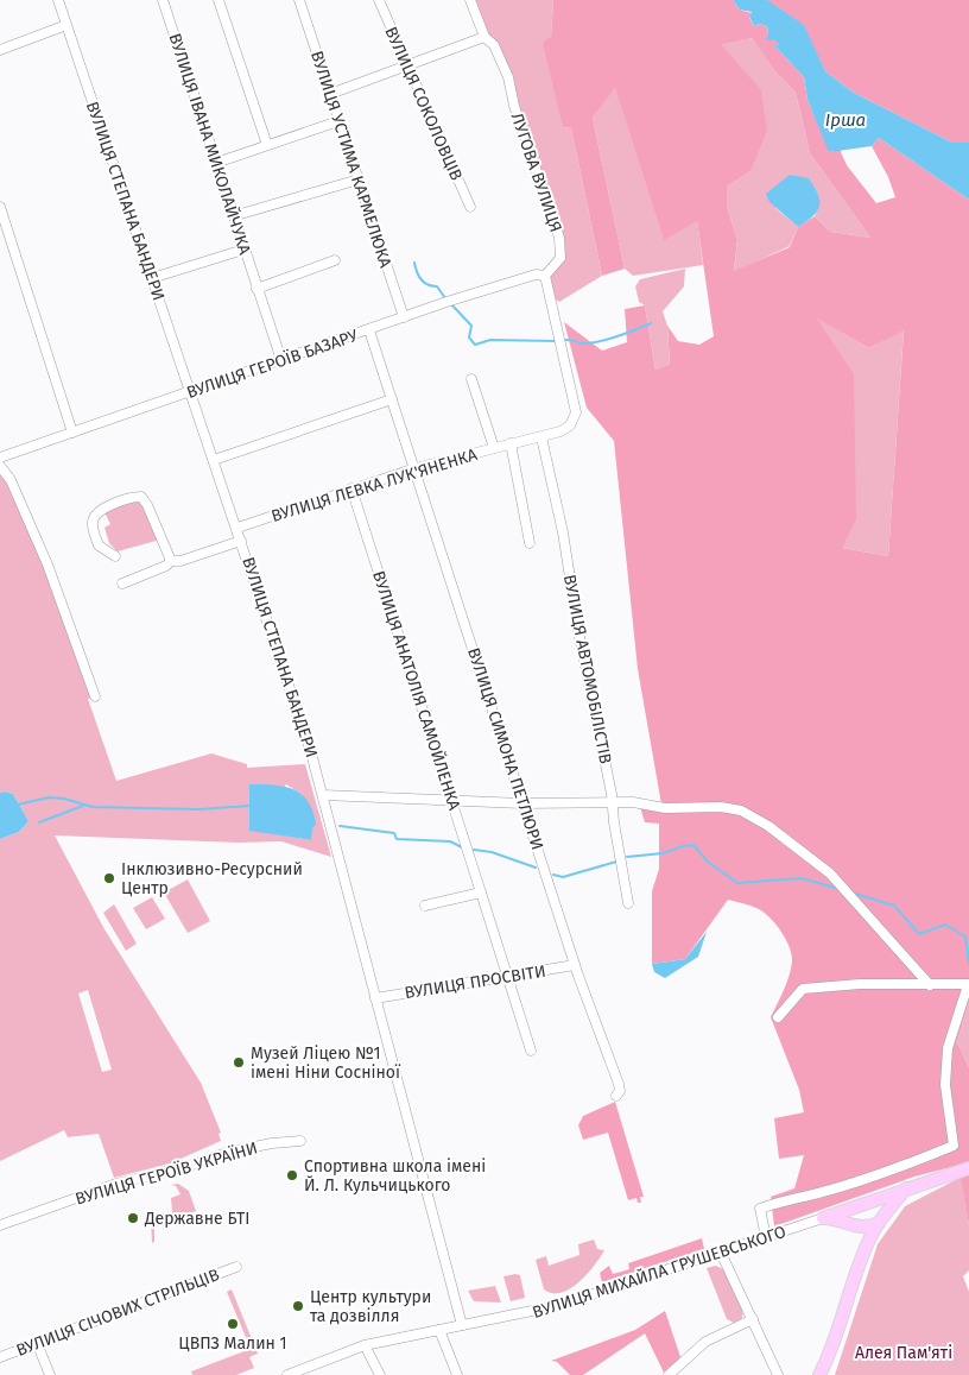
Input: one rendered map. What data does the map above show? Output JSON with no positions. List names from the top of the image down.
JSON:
{
  "streets": {
    "street": [
      "ВУЛИЦЯ СОКОЛОВЦІВ",
      "ВУЛИЦЯ ІВАНА МИКОЛАЙЧУКА",
      "ВУЛИЦЯ УСТИМА КАРМЕЛЮКА",
      "ЛУГОВА ВУЛИЦЯ",
      "ВУЛИЦЯ СТЕПАНА БАНДЕРИ",
      "ВУЛИЦЯ ГЕРОЇВ БАЗАРУ",
      "ВУЛИЦЯ ЛЕВКА ЛУК'ЯНЕНКА",
      "ВУЛИЦЯ АВТОМОБІЛІСТІВ",
      "ВУЛИЦЯ АНАТОЛІЯ САМОЙЛЕНКА",
      "ВУЛИЦЯ СИМОНА ПЕТЛЮРИ",
      "ВУЛИЦЯ ПРОСВІТИ",
      "ВУЛИЦЯ ГЕРОЇВ УКРАЇНИ",
      "ВУЛИЦЯ МИХАЙЛА ГРУШЕВСЬКОГО",
      "ВУЛИЦЯ СІЧОВИХ СТРІЛЬЦІВ"
    ]
  },
  "crossings": [
    ["ВУЛИЦЯ ІВАНА МИКОЛАЙЧУКА", "ВУЛИЦЯ ГЕРОЇВ БАЗАРУ"],
    ["ВУЛИЦЯ УСТИМА КАРМЕЛЮКА", "ВУЛИЦЯ ГЕРОЇВ БАЗАРУ"],
    ["ЛУГОВА ВУЛИЦЯ", "ВУЛИЦЯ ГЕРОЇВ БАЗАРУ"],
    ["ЛУГОВА ВУЛИЦЯ", "ВУЛИЦЯ ЛЕВКА ЛУК'ЯНЕНКА"],
    ["ВУЛИЦЯ СТЕПАНА БАНДЕРИ", "ВУЛИЦЯ ГЕРОЇВ БАЗАРУ"],
    ["ВУЛИЦЯ СТЕПАНА БАНДЕРИ", "ВУЛИЦЯ ЛЕВКА ЛУК'ЯНЕНКА"],
    ["ВУЛИЦЯ СТЕПАНА БАНДЕРИ", "ВУЛИЦЯ ПРОСВІТИ"],
    ["ВУЛИЦЯ СТЕПАНА БАНДЕРИ", "ВУЛИЦЯ МИХАЙЛА ГРУШЕВСЬКОГО"],
    ["ВУЛИЦЯ ГЕРОЇВ БАЗАРУ", "ВУЛИЦЯ ЛЕВКА ЛУК'ЯНЕНКА"],
    ["ВУЛИЦЯ ГЕРОЇВ БАЗАРУ", "ВУЛИЦЯ СИМОНА ПЕТЛЮРИ"],
    ["ВУЛИЦЯ ЛЕВКА ЛУК'ЯНЕНКА", "ВУЛИЦЯ АВТОМОБІЛІСТІВ"],
    ["ВУЛИЦЯ ЛЕВКА ЛУК'ЯНЕНКА", "ВУЛИЦЯ АНАТОЛІЯ САМОЙЛЕНКА"],
    ["ВУЛИЦЯ ЛЕВКА ЛУК'ЯНЕНКА", "ВУЛИЦЯ СИМОНА ПЕТЛЮРИ"],
    ["ВУЛИЦЯ АНАТОЛІЯ САМОЙЛЕНКА", "ВУЛИЦЯ ПРОСВІТИ"],
    ["ВУЛИЦЯ СИМОНА ПЕТЛЮРИ", "ВУЛИЦЯ ПРОСВІТИ"]
  ],
  "water": ["Ірша"],
  "parks": ["Алея Пам'яті"],
  "places": [
    "Інклюзивно-Ресурсний Центр",
    "Музей Ліцею №1 імені Ніни Сосніної",
    "Спортивна школа імені Й. Л. Кульчицького",
    "Державне БТІ",
    "Центр культури та дозвілля",
    "ЦВПЗ Малин 1"
  ]
}
